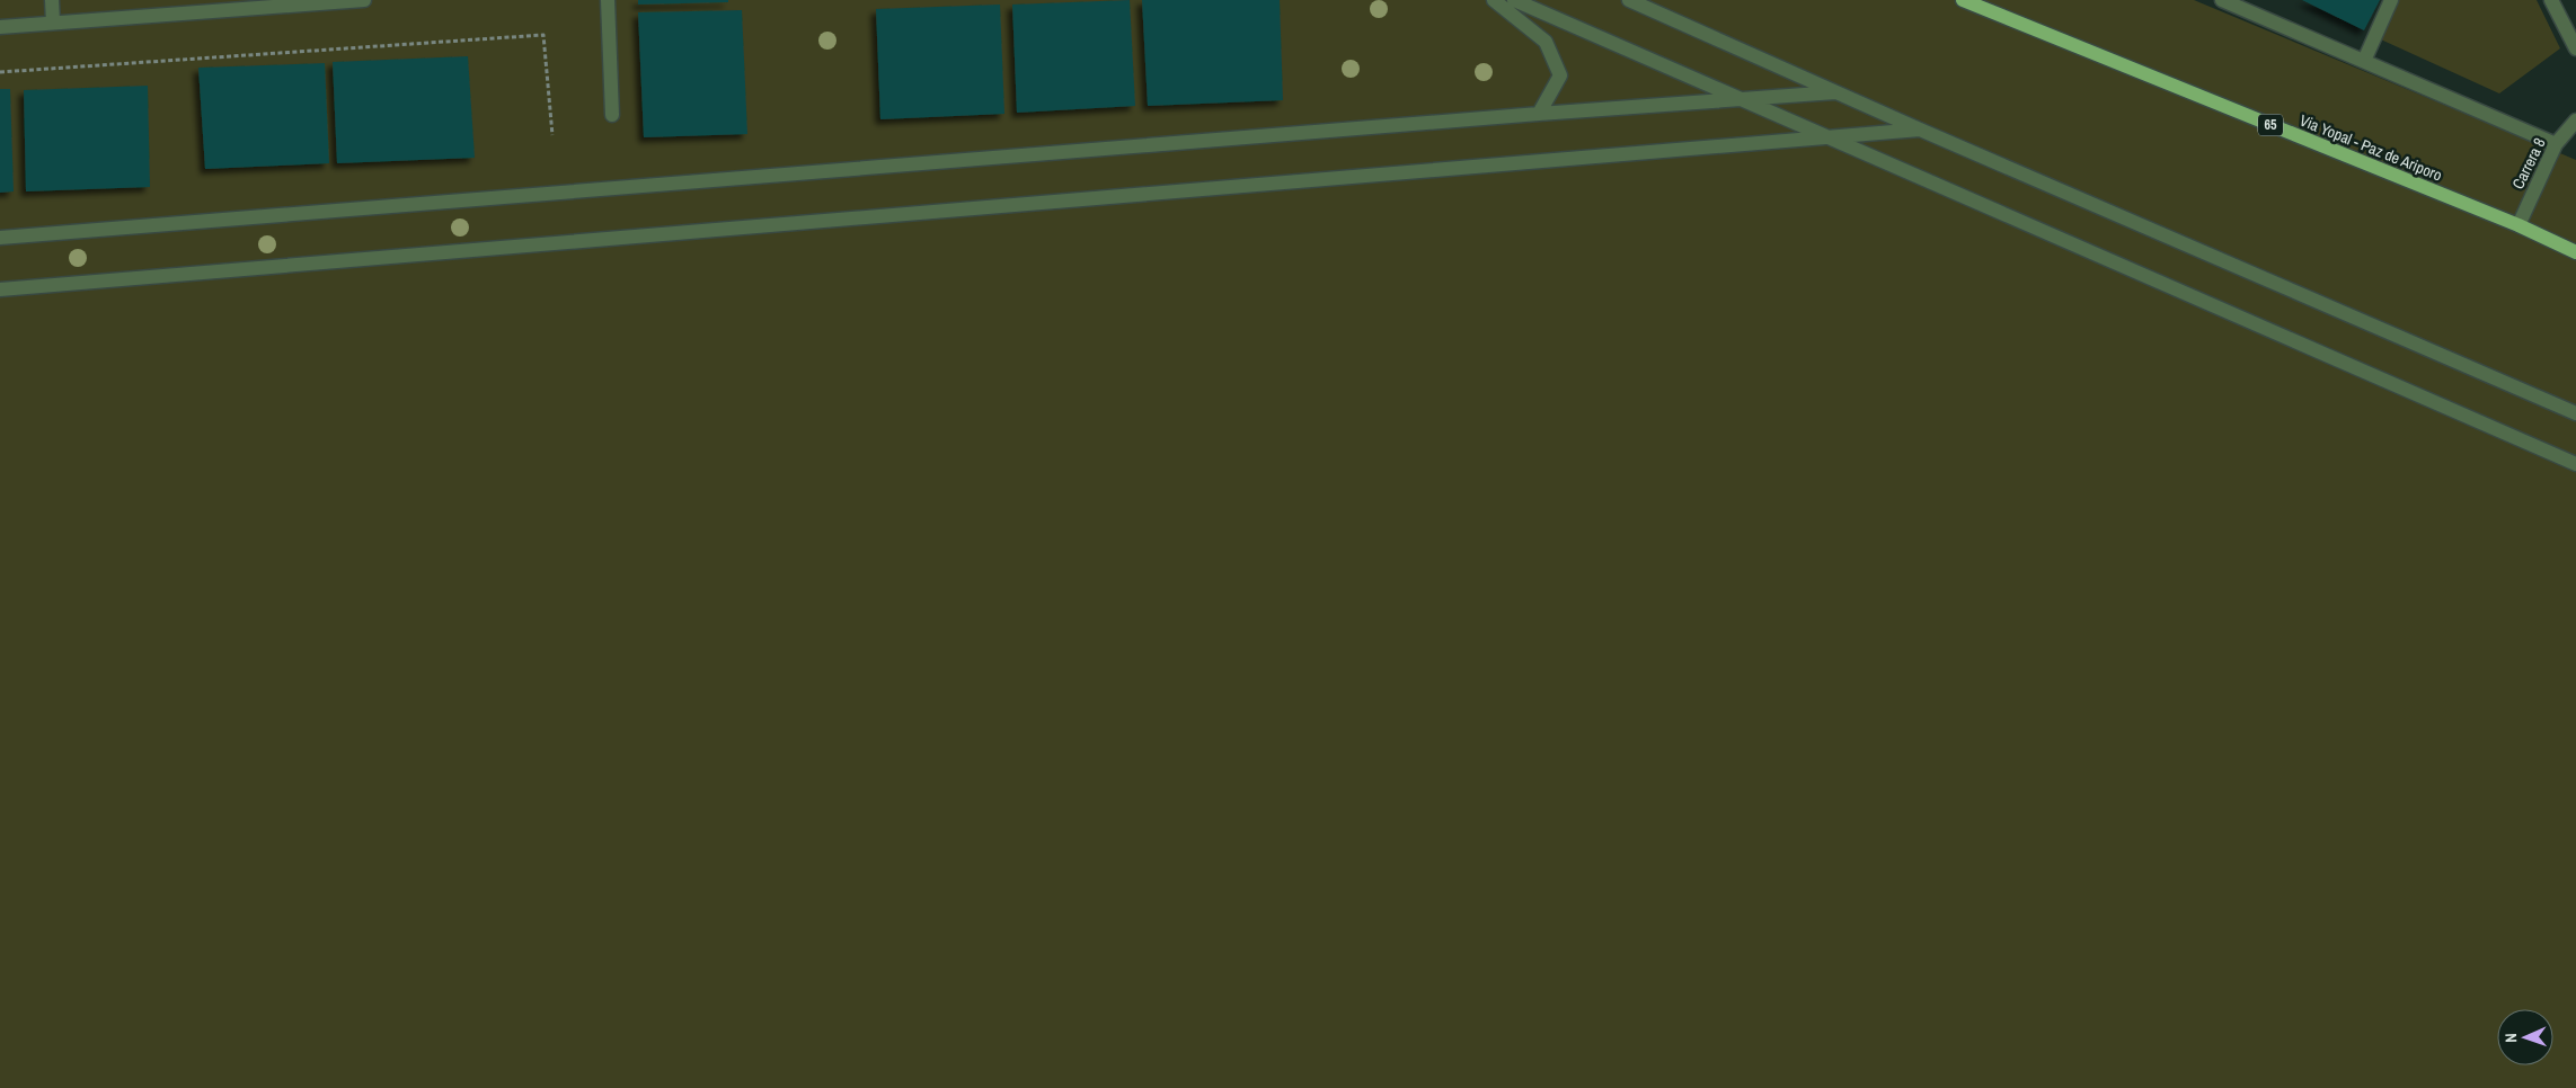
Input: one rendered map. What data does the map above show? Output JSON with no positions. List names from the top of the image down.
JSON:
{
  "streets": {
    "main road": ["65", "Via Yopal - Paz de Ariporo"],
    "street": ["Carrera 8"]
  },
  "crossings": [
    ["Via Yopal - Paz de Ariporo", "Carrera 8"]
  ],
  "north": "left"
}
